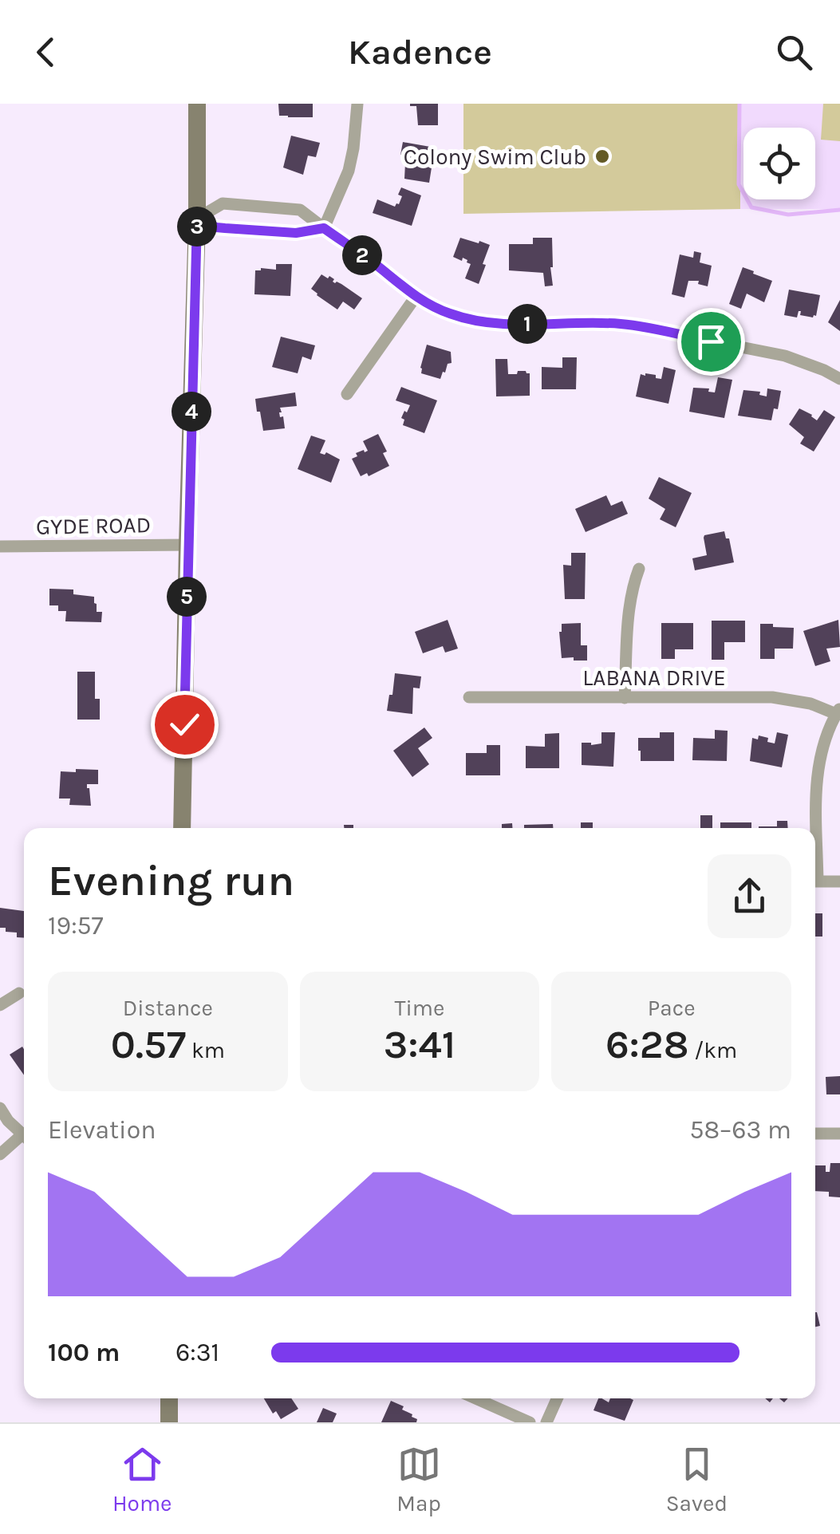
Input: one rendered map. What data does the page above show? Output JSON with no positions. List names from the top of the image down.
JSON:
{
  "streets": {
    "street": ["GYDE ROAD", "LABANA DRIVE"]
  },
  "places": ["Colony Swim Club"],
  "page": {
    "header": "Kadence",
    "pins": [
      "3",
      "2",
      "1",
      "4",
      "5"
    ],
    "heading": ["Evening run", "19:57"],
    "stats": [
      ["Distance", "0.57 km"],
      ["Time", "3:41"],
      ["Pace", "6:28 /km"]
    ],
    "chart": ["Elevation", "58–63 m"],
    "list": [
      {
        "name": "100 m",
        "note": "6:31"
      }
    ],
    "tabs": ["Home", "Map", "Saved"]
  }
}
